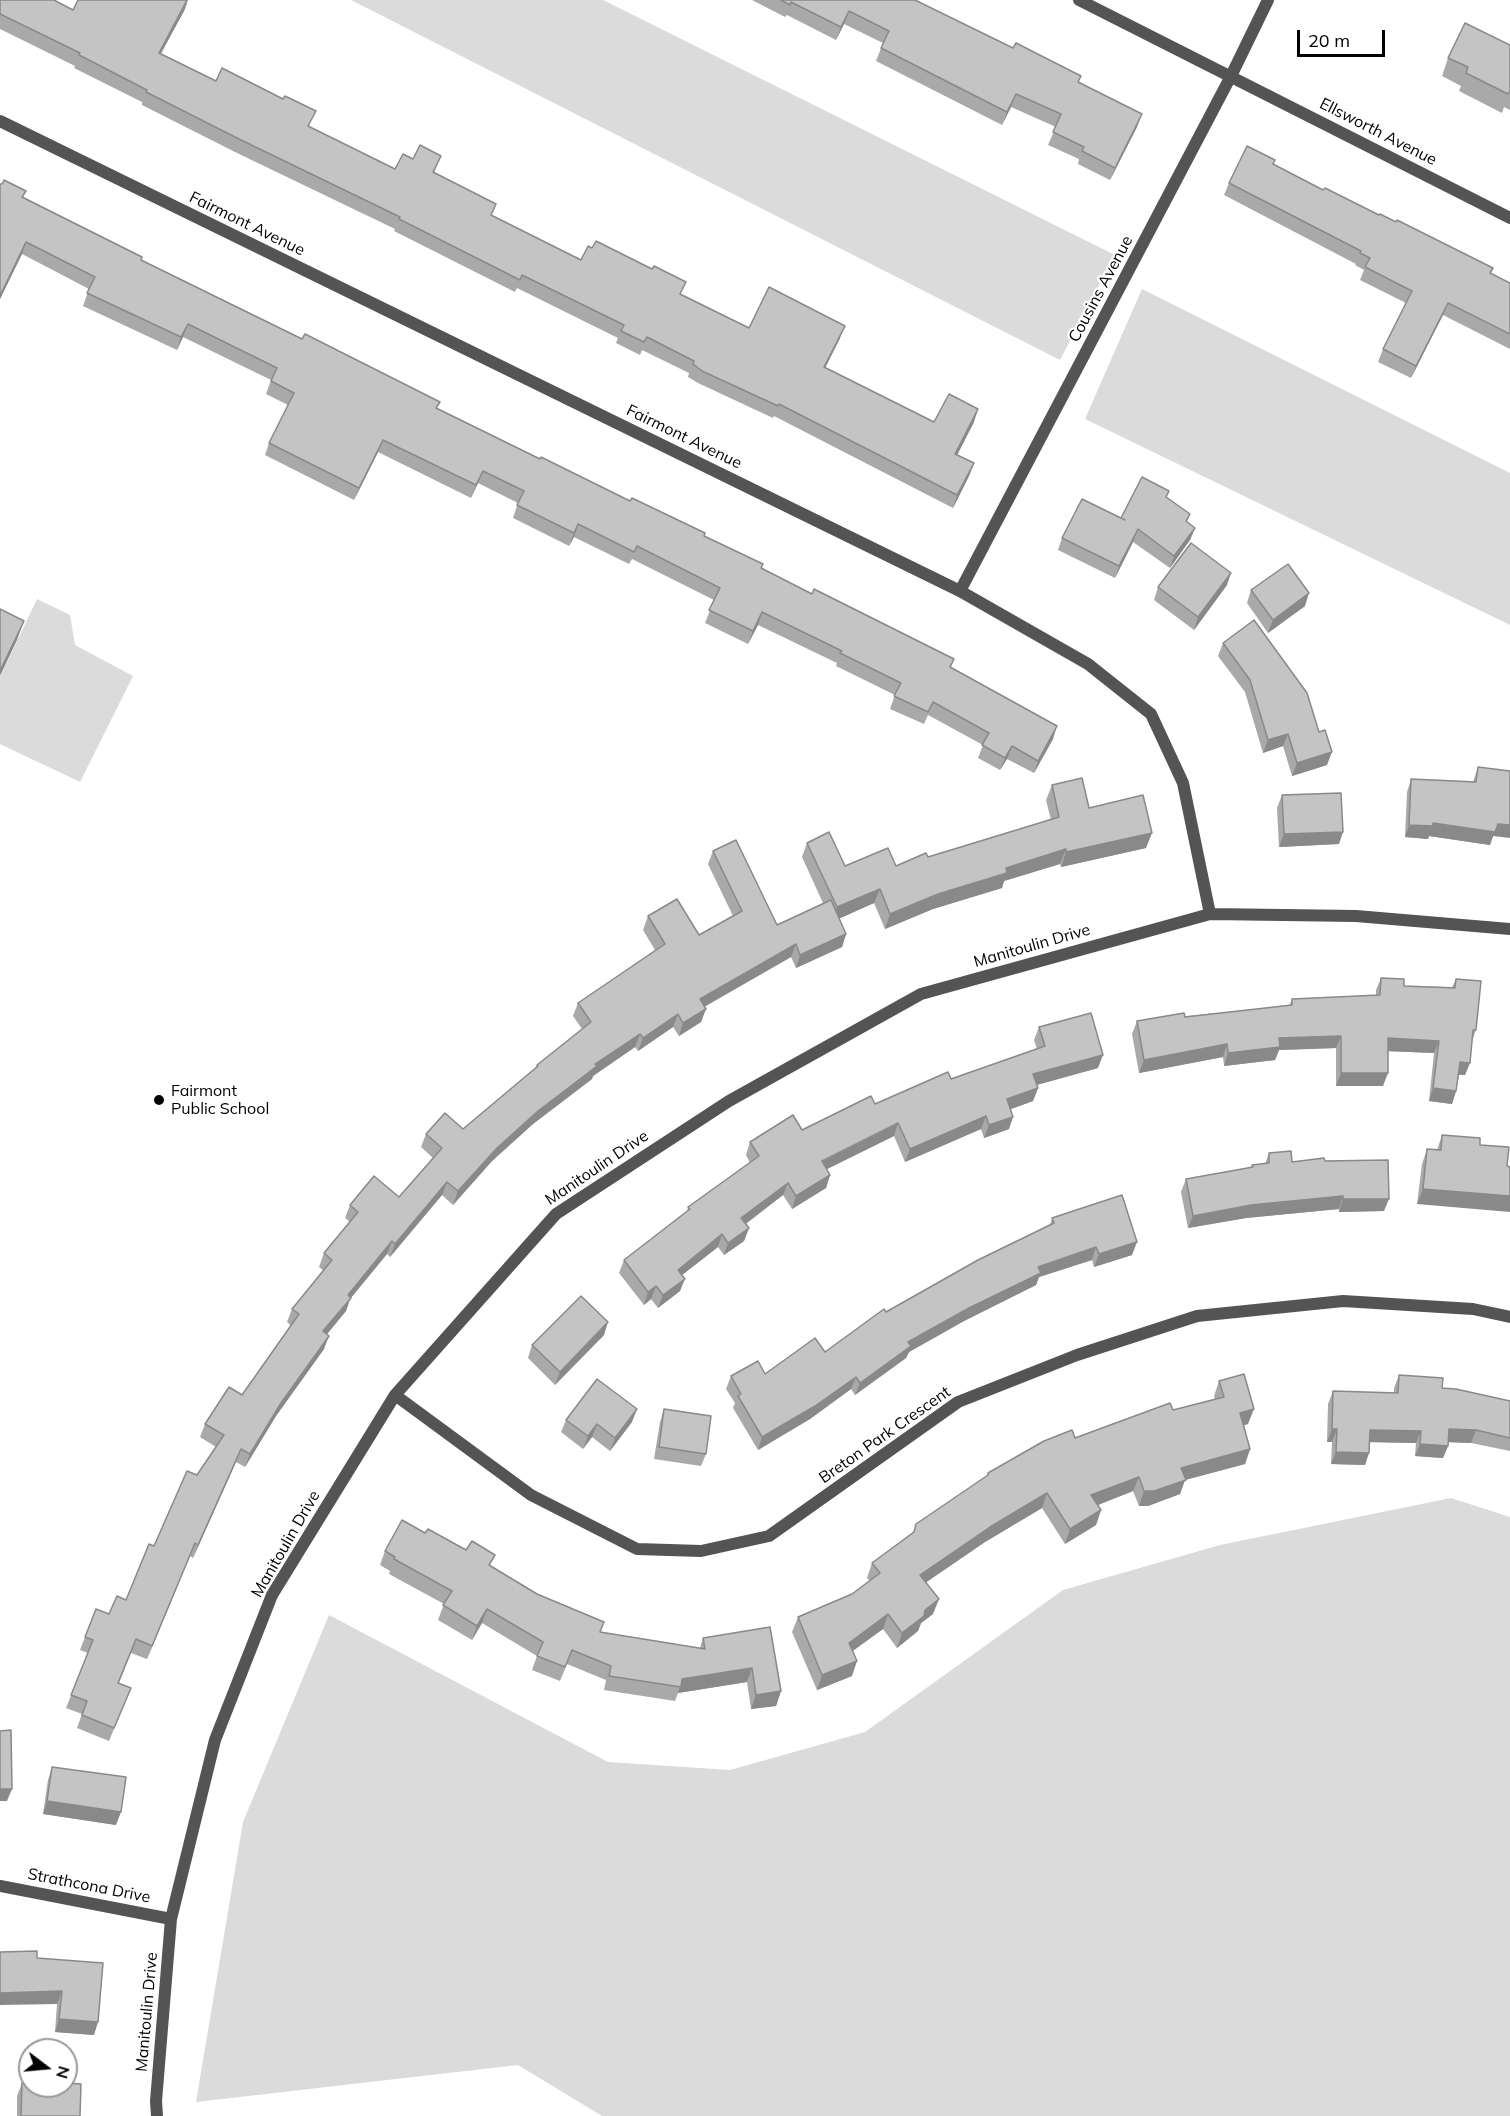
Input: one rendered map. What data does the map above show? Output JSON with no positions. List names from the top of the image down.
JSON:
{
  "streets": {
    "street": [
      "Ellsworth Avenue",
      "Fairmont Avenue",
      "Cousins Avenue",
      "Manitoulin Drive",
      "Breton Park Crescent",
      "Strathcona Drive"
    ]
  },
  "crossings": [
    ["Ellsworth Avenue", "Cousins Avenue"],
    ["Fairmont Avenue", "Cousins Avenue"],
    ["Fairmont Avenue", "Manitoulin Drive"],
    ["Manitoulin Drive", "Breton Park Crescent"],
    ["Manitoulin Drive", "Strathcona Drive"]
  ],
  "places": ["Fairmont Public School"],
  "scale_bar": "20 m",
  "north": "right"
}
